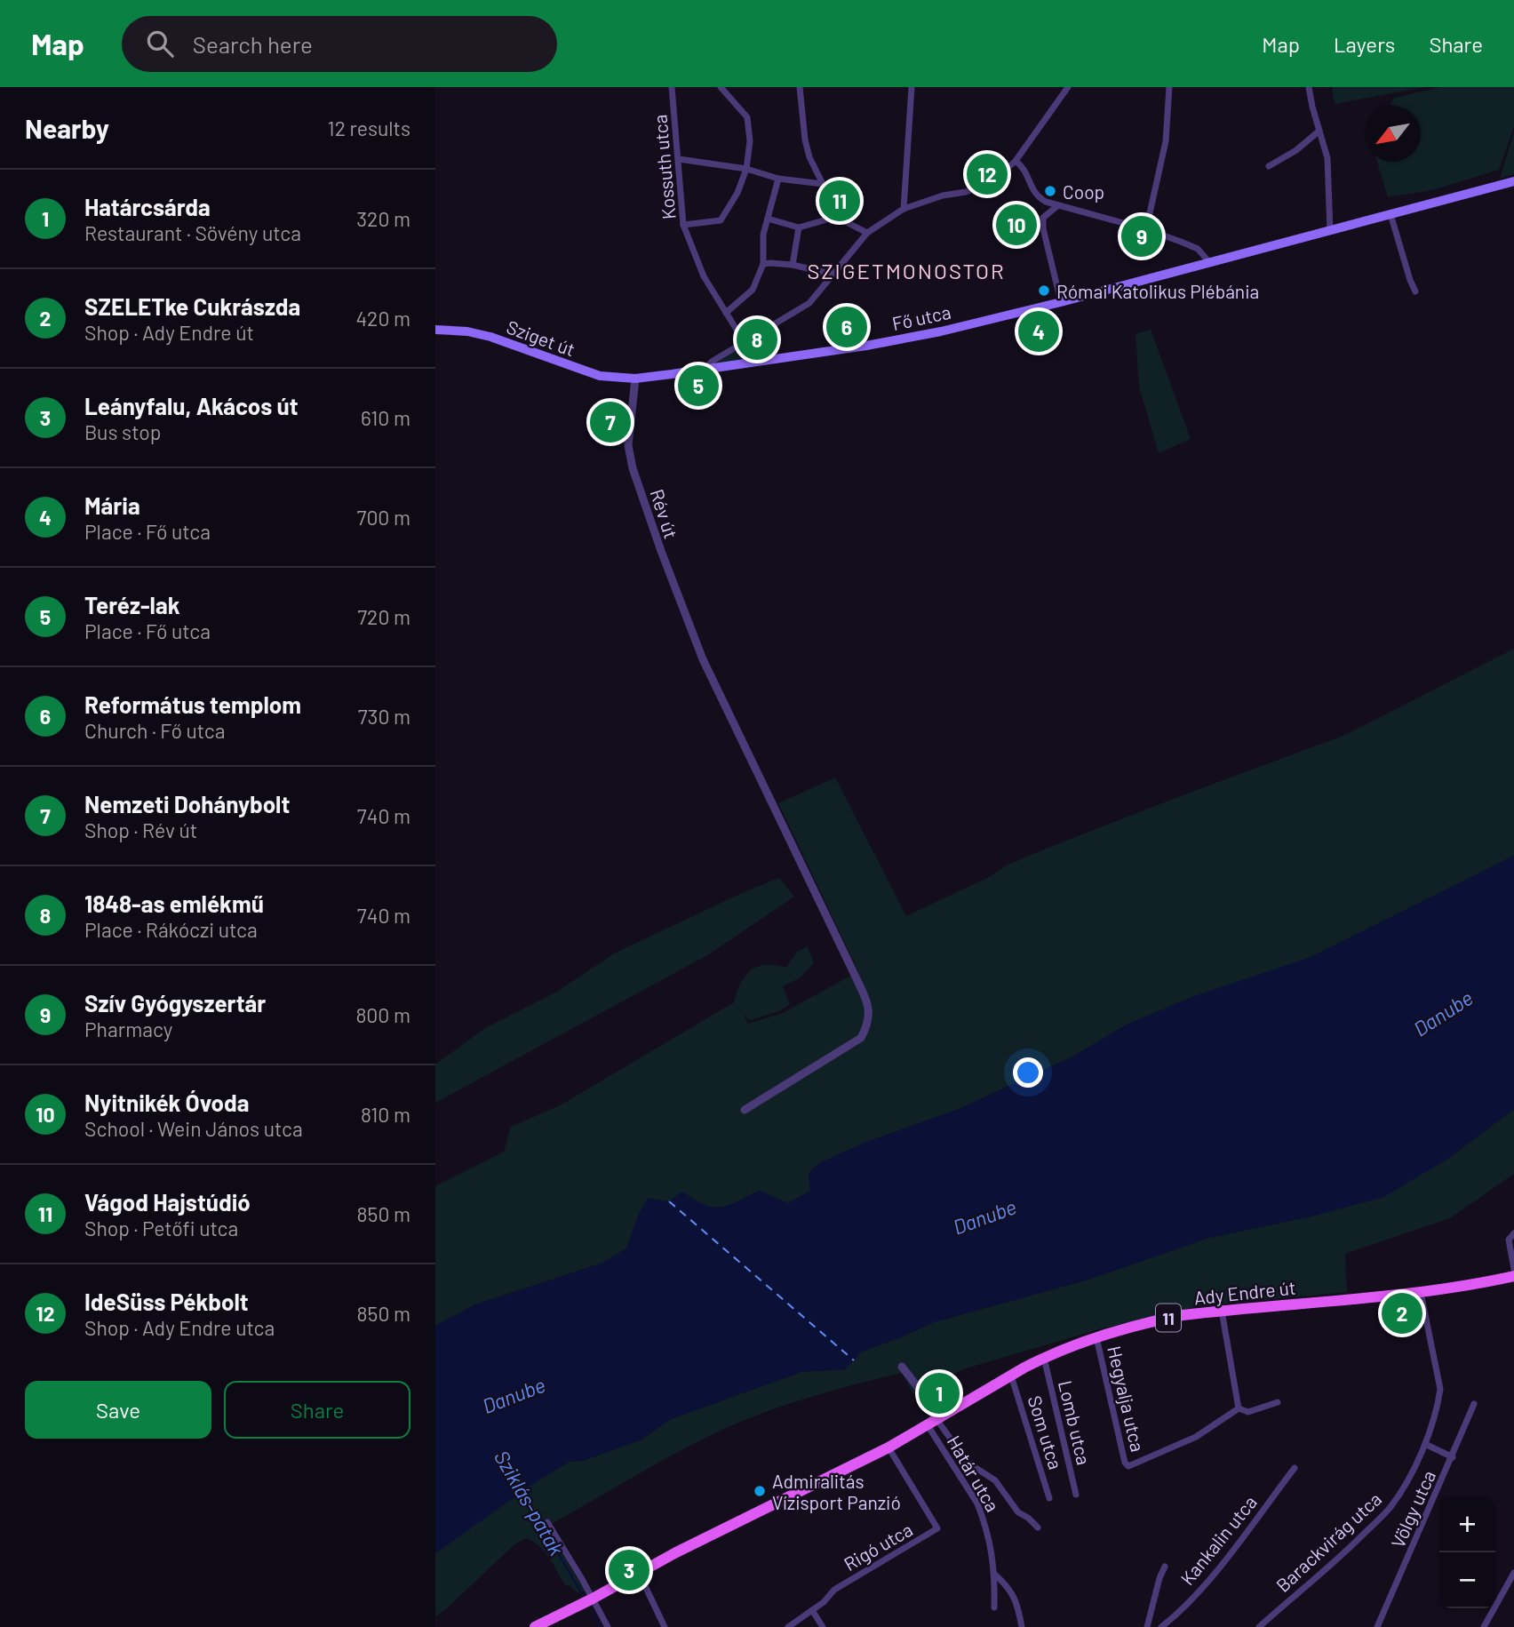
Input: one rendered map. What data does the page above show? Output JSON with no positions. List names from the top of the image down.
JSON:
{
  "streets": {
    "main road": [
      "Fő utca",
      "Sziget út",
      "Ady Endre út",
      "11"
    ],
    "street": [
      "Kossuth utca",
      "Rév út",
      "Hegyalja utca",
      "Lomb utca",
      "Som utca",
      "Határ utca",
      "Völgy utca",
      "Kankalin utca",
      "Barackvirág utca",
      "Rigó utca"
    ]
  },
  "crossings": [
    ["Fő utca", "Sziget út"],
    ["Fő utca", "Rév út"],
    ["Sziget út", "Rév út"],
    ["Ady Endre út", "11"],
    ["Ady Endre út", "Hegyalja utca"],
    ["Ady Endre út", "Lomb utca"],
    ["Ady Endre út", "Som utca"],
    ["Ady Endre út", "Határ utca"],
    ["Ady Endre út", "Barackvirág utca"],
    ["11", "Határ utca"],
    ["11", "Rigó utca"]
  ],
  "districts": ["SZIGETMONOSTOR"],
  "water": ["Danube", "Sziklás-patak"],
  "places": ["Coop", "Római Katolikus Plébánia", "Admiralitás Vízisport Panzió"],
  "north": "bottom left",
  "page": {
    "header": "Map",
    "search": "Search here",
    "nav": ["Map", "Layers", "Share"],
    "heading": ["Nearby", "12 results"],
    "pins": [
      "12",
      "11",
      "10",
      "9",
      "6",
      "4",
      "8",
      "5",
      "7",
      "2",
      "1",
      "3"
    ],
    "list": [
      {
        "mark": "1",
        "name": "Határcsárda",
        "note": "Restaurant · Sövény utca",
        "value": "320 m"
      },
      {
        "mark": "2",
        "name": "SZELETke Cukrászda",
        "note": "Shop · Ady Endre út",
        "value": "420 m"
      },
      {
        "mark": "3",
        "name": "Leányfalu, Akácos út",
        "note": "Bus stop",
        "value": "610 m"
      },
      {
        "mark": "4",
        "name": "Mária",
        "note": "Place · Fő utca",
        "value": "700 m"
      },
      {
        "mark": "5",
        "name": "Teréz-lak",
        "note": "Place · Fő utca",
        "value": "720 m"
      },
      {
        "mark": "6",
        "name": "Református templom",
        "note": "Church · Fő utca",
        "value": "730 m"
      },
      {
        "mark": "7",
        "name": "Nemzeti Dohánybolt",
        "note": "Shop · Rév út",
        "value": "740 m"
      },
      {
        "mark": "8",
        "name": "1848-as emlékmű",
        "note": "Place · Rákóczi utca",
        "value": "740 m"
      },
      {
        "mark": "9",
        "name": "Szív Gyógyszertár",
        "note": "Pharmacy",
        "value": "800 m"
      },
      {
        "mark": "10",
        "name": "Nyitnikék Óvoda",
        "note": "School · Wein János utca",
        "value": "810 m"
      },
      {
        "mark": "11",
        "name": "Vágod Hajstúdió",
        "note": "Shop · Petőfi utca",
        "value": "850 m"
      },
      {
        "mark": "12",
        "name": "IdeSüss Pékbolt",
        "note": "Shop · Ady Endre utca",
        "value": "850 m"
      }
    ],
    "buttons": ["Save", "Share"],
    "map_buttons": ["+", "−"]
  }
}
